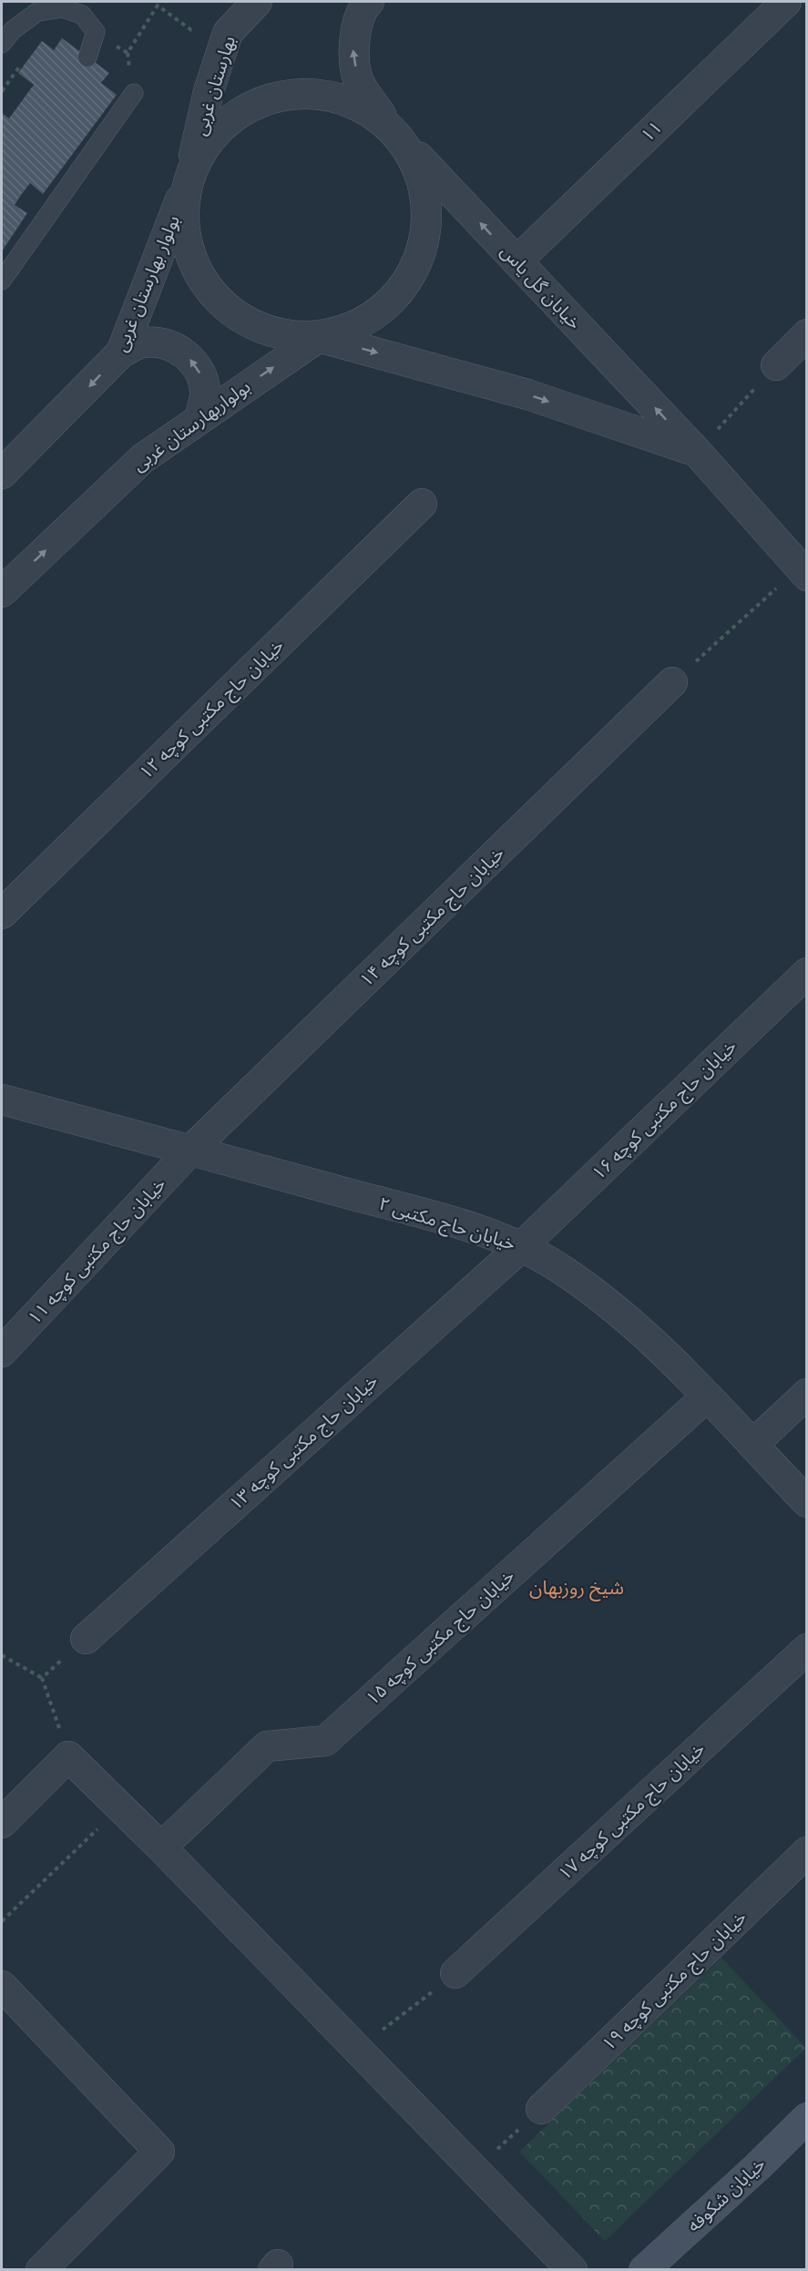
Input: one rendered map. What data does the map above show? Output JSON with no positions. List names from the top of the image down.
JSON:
{
  "streets": {
    "main road": ["خیابان شکوفه"],
    "street": [
      "بهارستان غربی",
      "۱۱",
      "بولوار بهارستان غربی",
      "خیابان گل یاس",
      "بولواربهارستان غربی",
      "خیابان حاج مکتبی کوچه ۱۲",
      "خیابان حاج مکتبی کوچه ۱۴",
      "خیابان حاج مکتبی کوچه ۱۶",
      "خیابان حاج مکتبی ۲",
      "خیابان حاج مکتبی کوچه ۱۱",
      "خیابان حاج مکتبی کوچه ۱۳",
      "خیابان حاج مکتبی کوچه ۱۵",
      "خیابان حاج مکتبی کوچه ۱۷",
      "خیابان حاج مکتبی کوچه ۱۹"
    ]
  },
  "crossings": [
    ["بهارستان غربی", "بولوار بهارستان غربی"],
    ["۱۱", "خیابان گل یاس"],
    ["خیابان گل یاس", "بولواربهارستان غربی"],
    ["خیابان حاج مکتبی کوچه ۱۴", "خیابان حاج مکتبی ۲"],
    ["خیابان حاج مکتبی کوچه ۱۴", "خیابان حاج مکتبی کوچه ۱۱"],
    ["خیابان حاج مکتبی کوچه ۱۶", "خیابان حاج مکتبی ۲"],
    ["خیابان حاج مکتبی کوچه ۱۶", "خیابان حاج مکتبی کوچه ۱۳"],
    ["خیابان حاج مکتبی ۲", "خیابان حاج مکتبی کوچه ۱۱"],
    ["خیابان حاج مکتبی ۲", "خیابان حاج مکتبی کوچه ۱۳"],
    ["خیابان حاج مکتبی ۲", "خیابان حاج مکتبی کوچه ۱۵"]
  ],
  "one_way": ["بولوار بهارستان غربی", "بولواربهارستان غربی"],
  "districts": ["شیخ روزبهان"]
}
